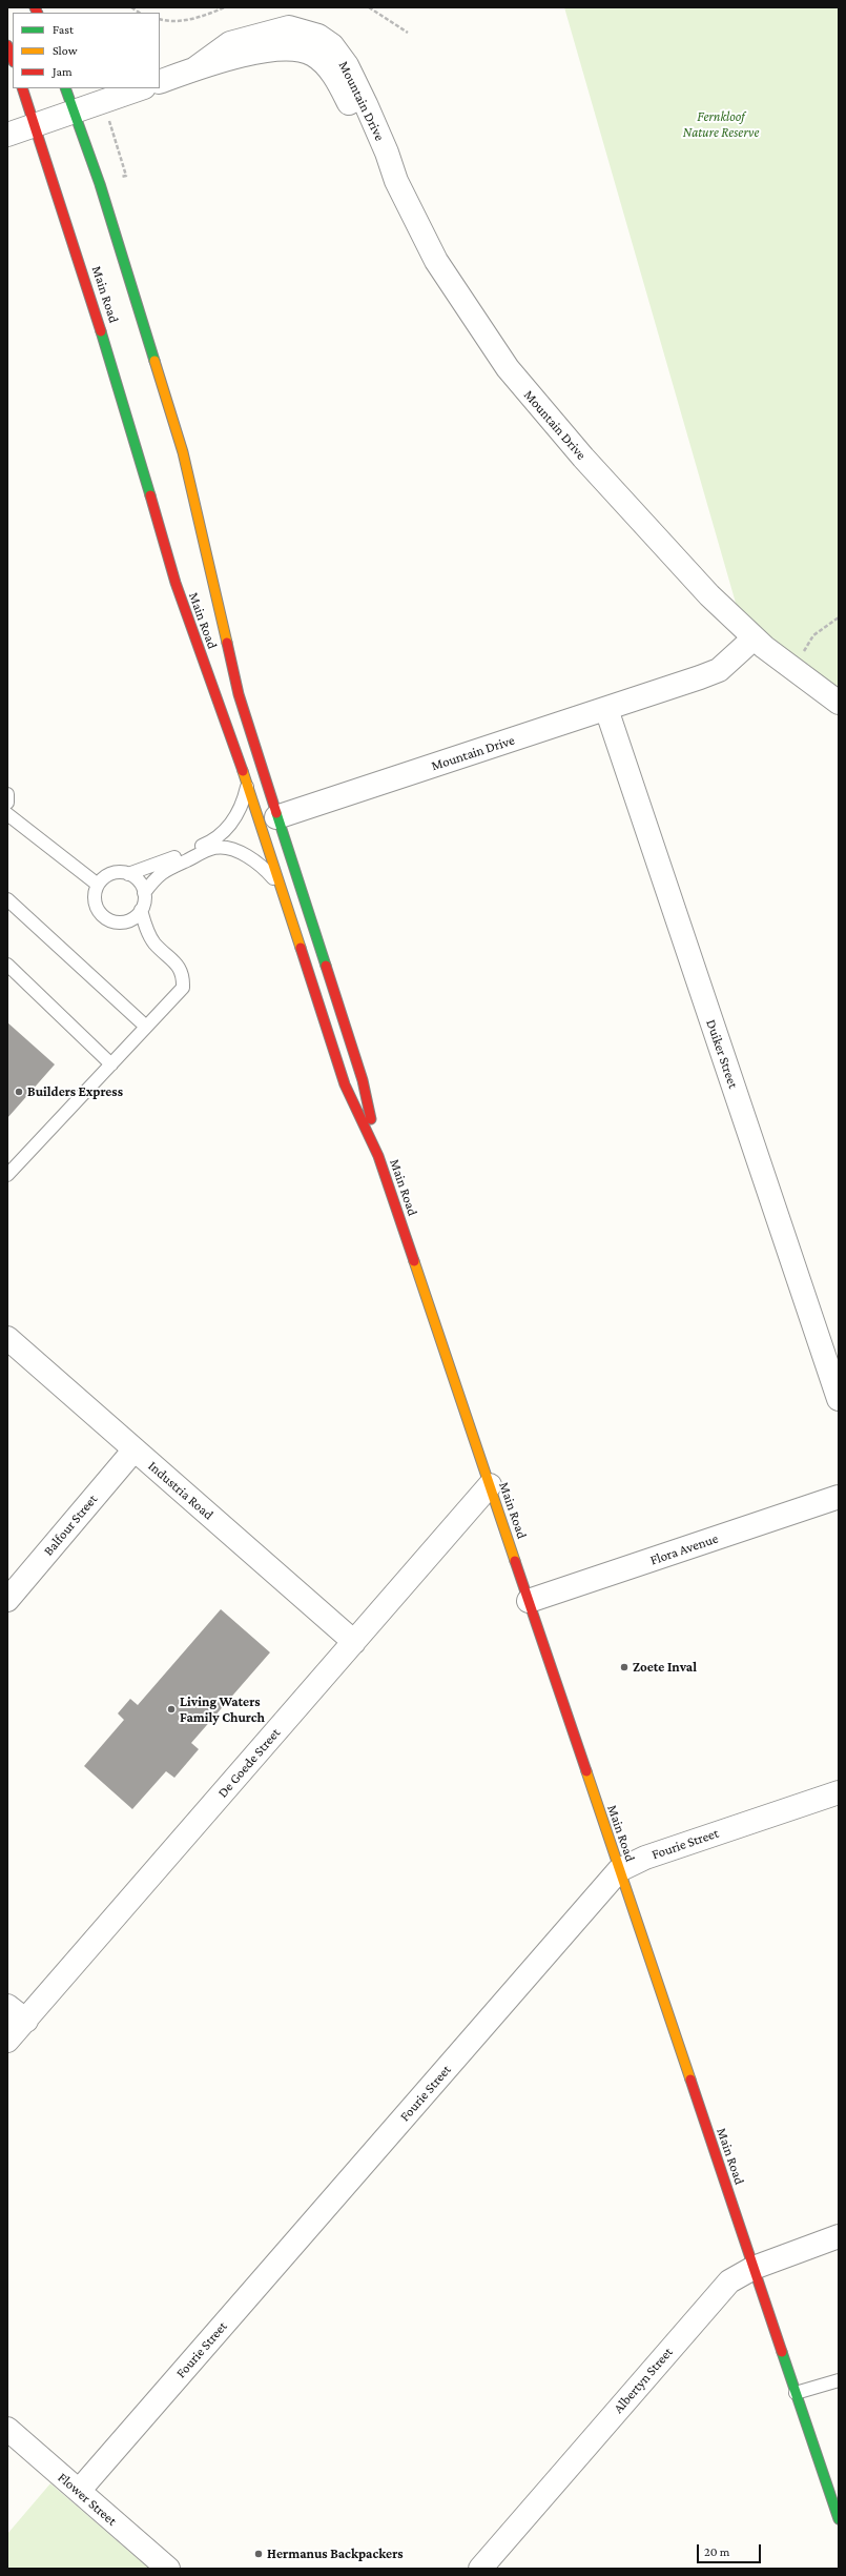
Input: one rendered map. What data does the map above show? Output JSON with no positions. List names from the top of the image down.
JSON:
{
  "streets": {
    "main road": ["Main Road"],
    "street": [
      "Mountain Drive",
      "Duiker Street",
      "Industria Road",
      "Balfour Street",
      "Flora Avenue",
      "De Goede Street",
      "Fourie Street",
      "Albertyn Street",
      "Flower Street"
    ]
  },
  "crossings": [
    ["Mountain Drive", "Main Road"],
    ["Mountain Drive", "Duiker Street"],
    ["Main Road", "Flora Avenue"],
    ["Main Road", "De Goede Street"],
    ["Main Road", "Fourie Street"],
    ["Main Road", "Albertyn Street"],
    ["Industria Road", "Balfour Street"],
    ["Industria Road", "De Goede Street"],
    ["Fourie Street", "Flower Street"]
  ],
  "parks": ["Fernkloof Nature Reserve"],
  "places": [
    "Builders Express",
    "Zoete Inval",
    "Living Waters Family Church",
    "Hermanus Backpackers"
  ],
  "legend": ["Fast", "Slow", "Jam"],
  "scale_bar": "20 m"
}
